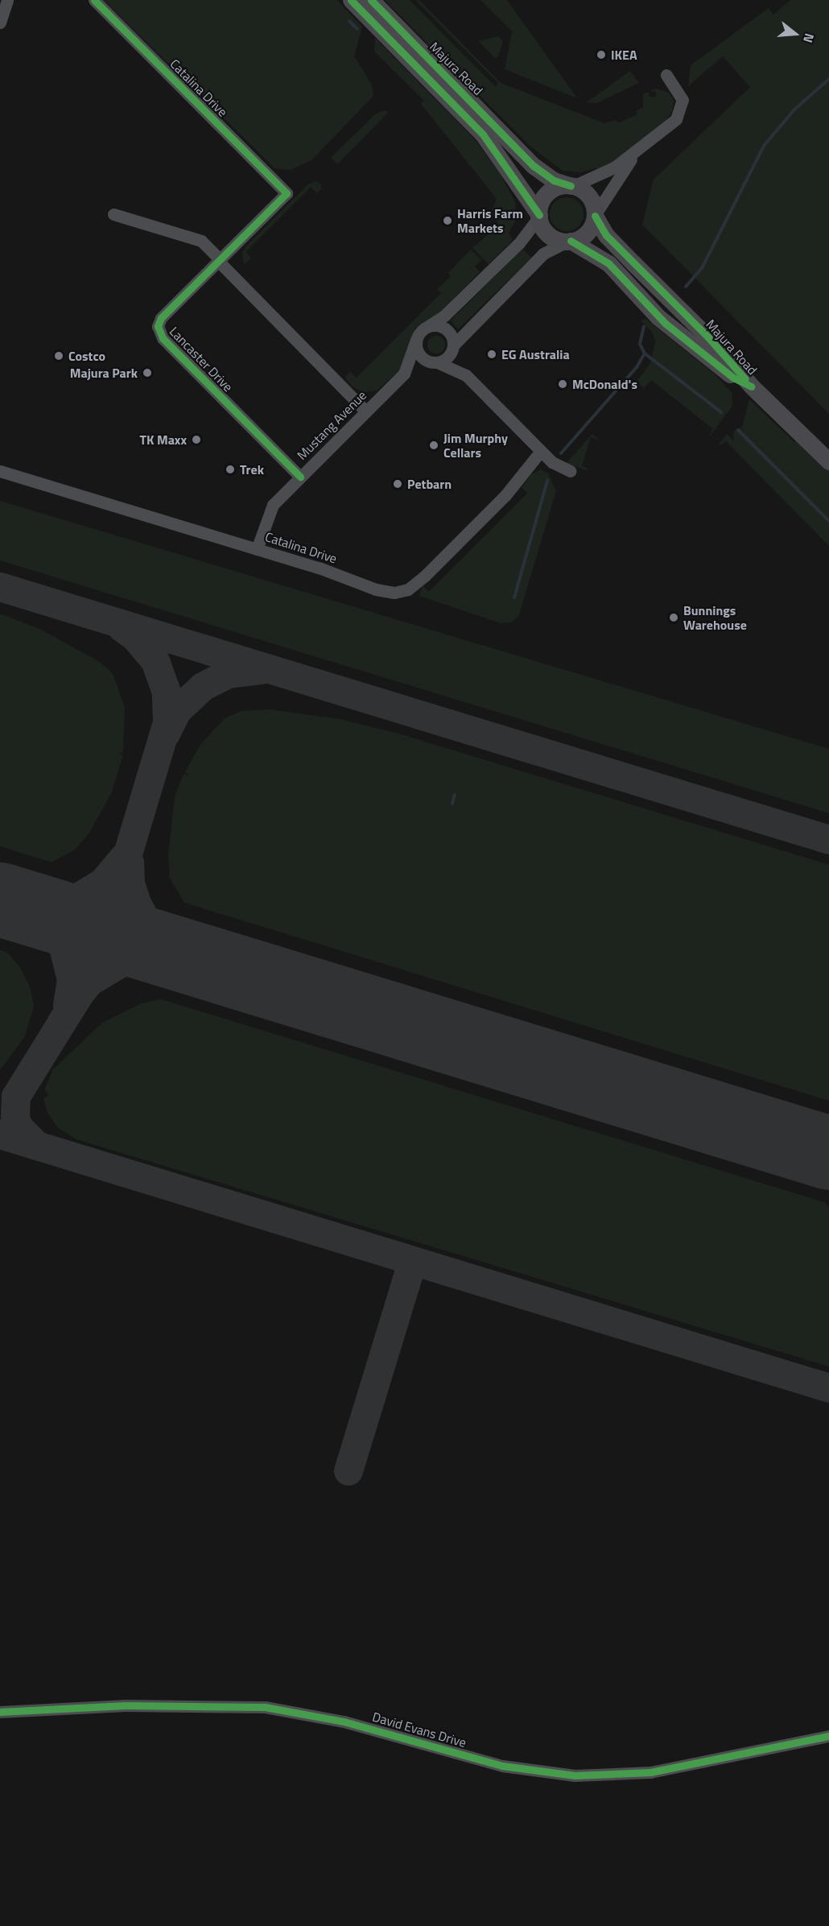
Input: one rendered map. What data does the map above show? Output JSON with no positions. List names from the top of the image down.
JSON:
{
  "streets": {
    "main road": ["Majura Road"],
    "street": [
      "Catalina Drive",
      "Lancaster Drive",
      "Mustang Avenue",
      "David Evans Drive"
    ]
  },
  "crossings": [
    ["Catalina Drive", "Lancaster Drive"],
    ["Catalina Drive", "Mustang Avenue"],
    ["Lancaster Drive", "Mustang Avenue"]
  ],
  "places": [
    "IKEA",
    "Harris Farm Markets",
    "EG Australia",
    "Costco",
    "Majura Park",
    "McDonald's",
    "TK Maxx",
    "Jim Murphy Cellars",
    "Trek",
    "Petbarn",
    "Bunnings Warehouse"
  ],
  "north": "right"
}
